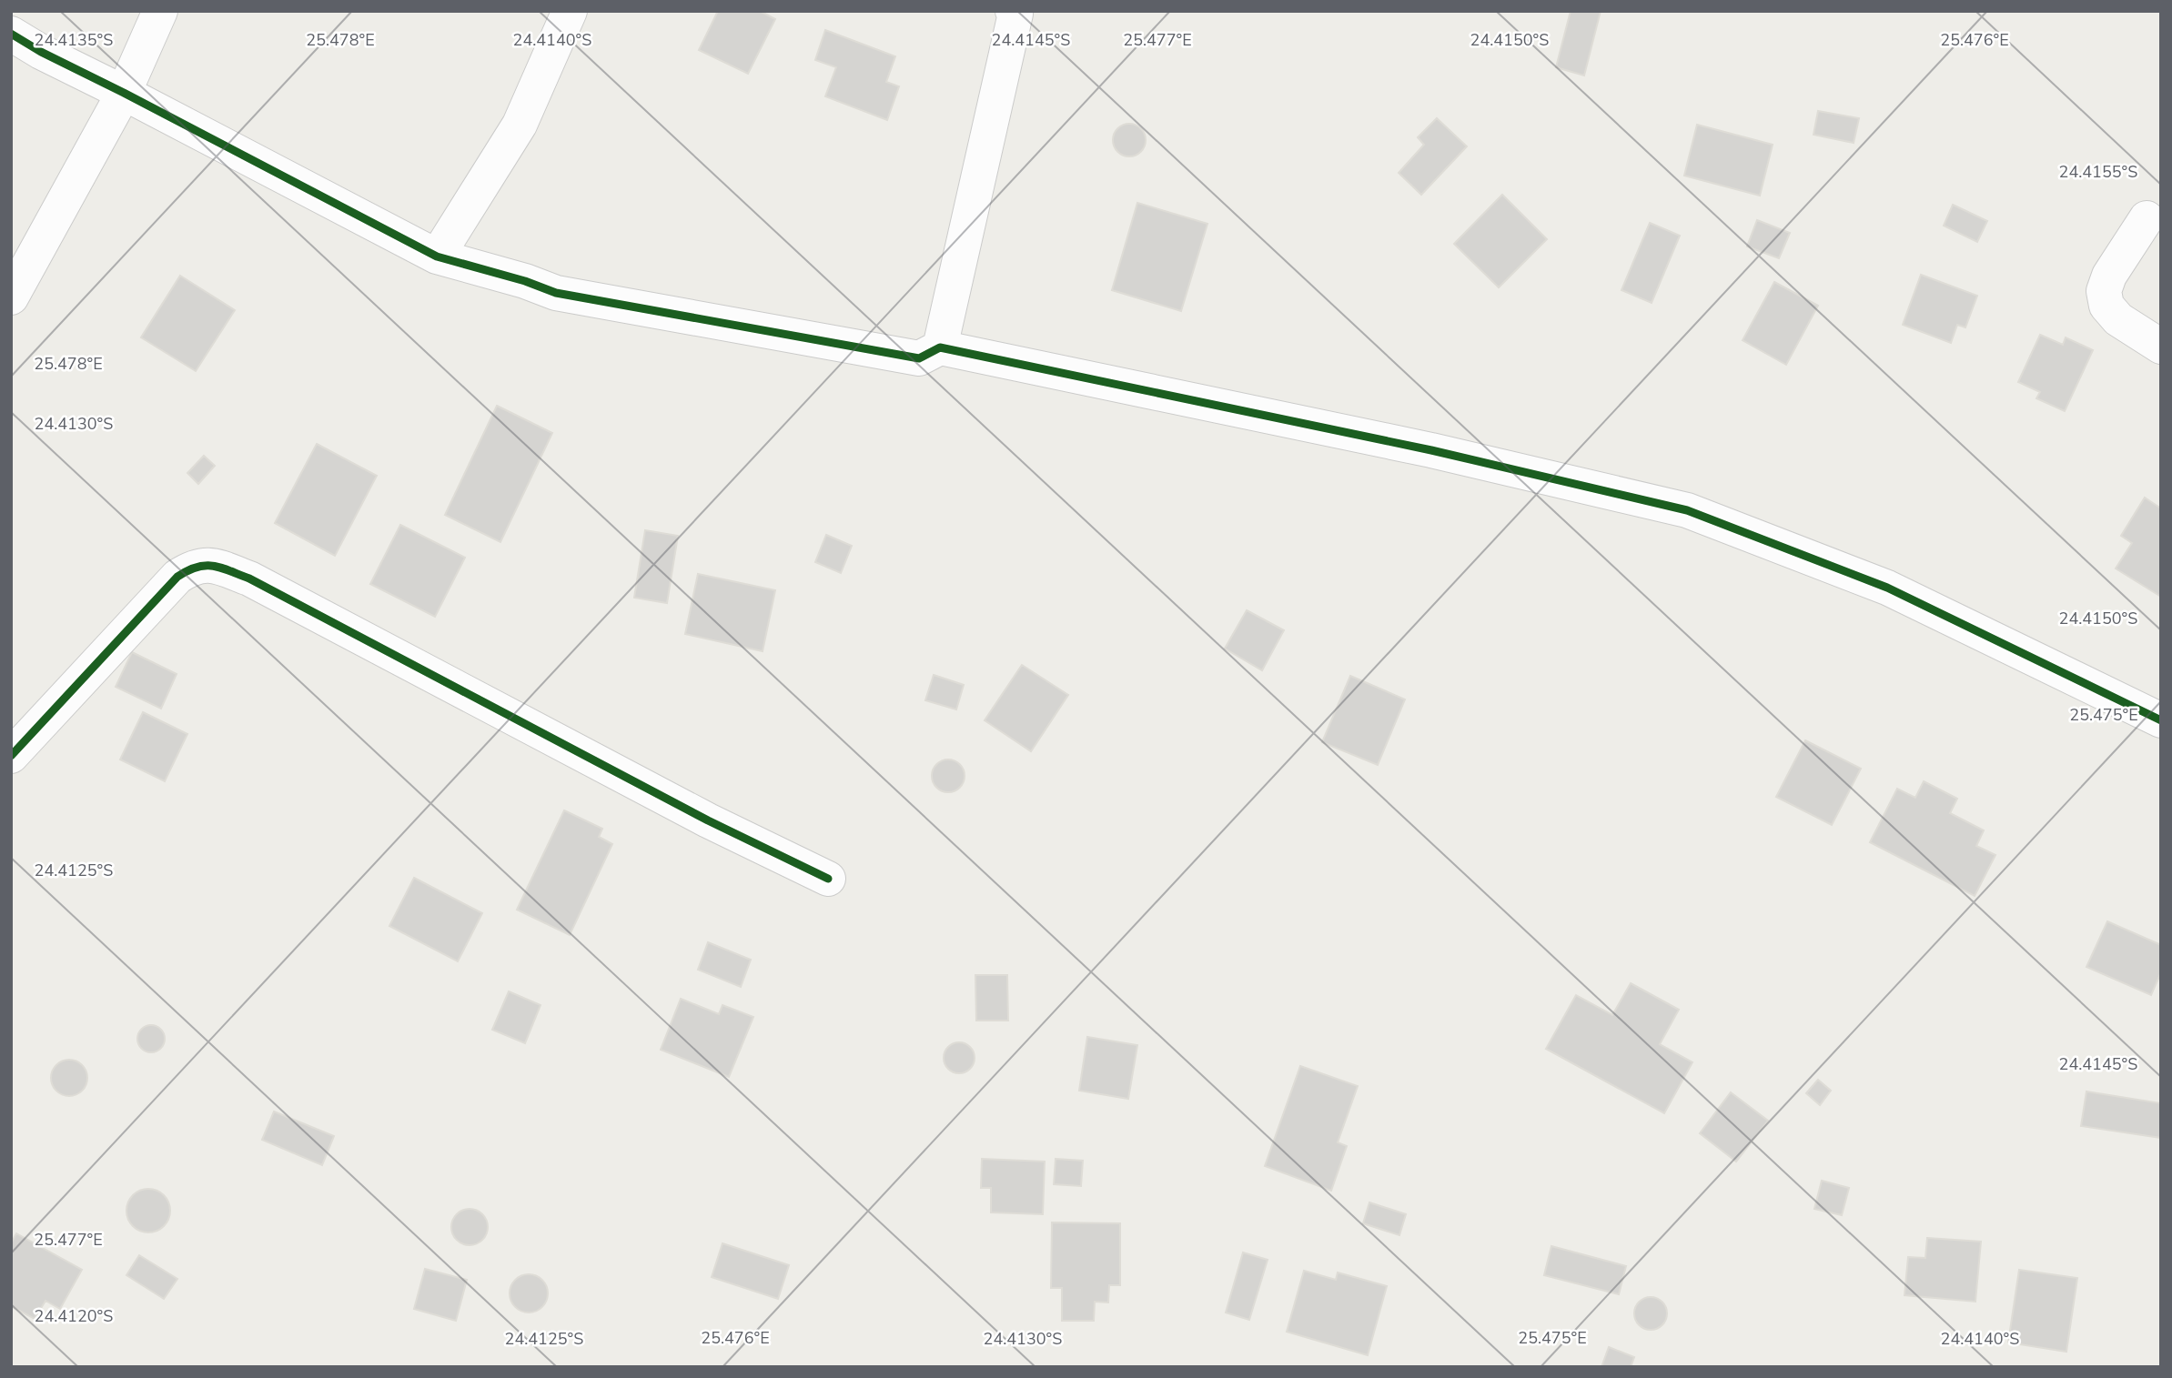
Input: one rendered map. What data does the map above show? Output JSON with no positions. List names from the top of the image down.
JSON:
{
  "coordinates": [
    "24.4140°S",
    "24.4145°S",
    "24.4150°S",
    "24.4135°S",
    "25.478°E",
    "25.477°E",
    "25.476°E",
    "24.4155°S",
    "24.4130°S",
    "25.475°E",
    "24.4125°S",
    "24.4120°S"
  ]
}
